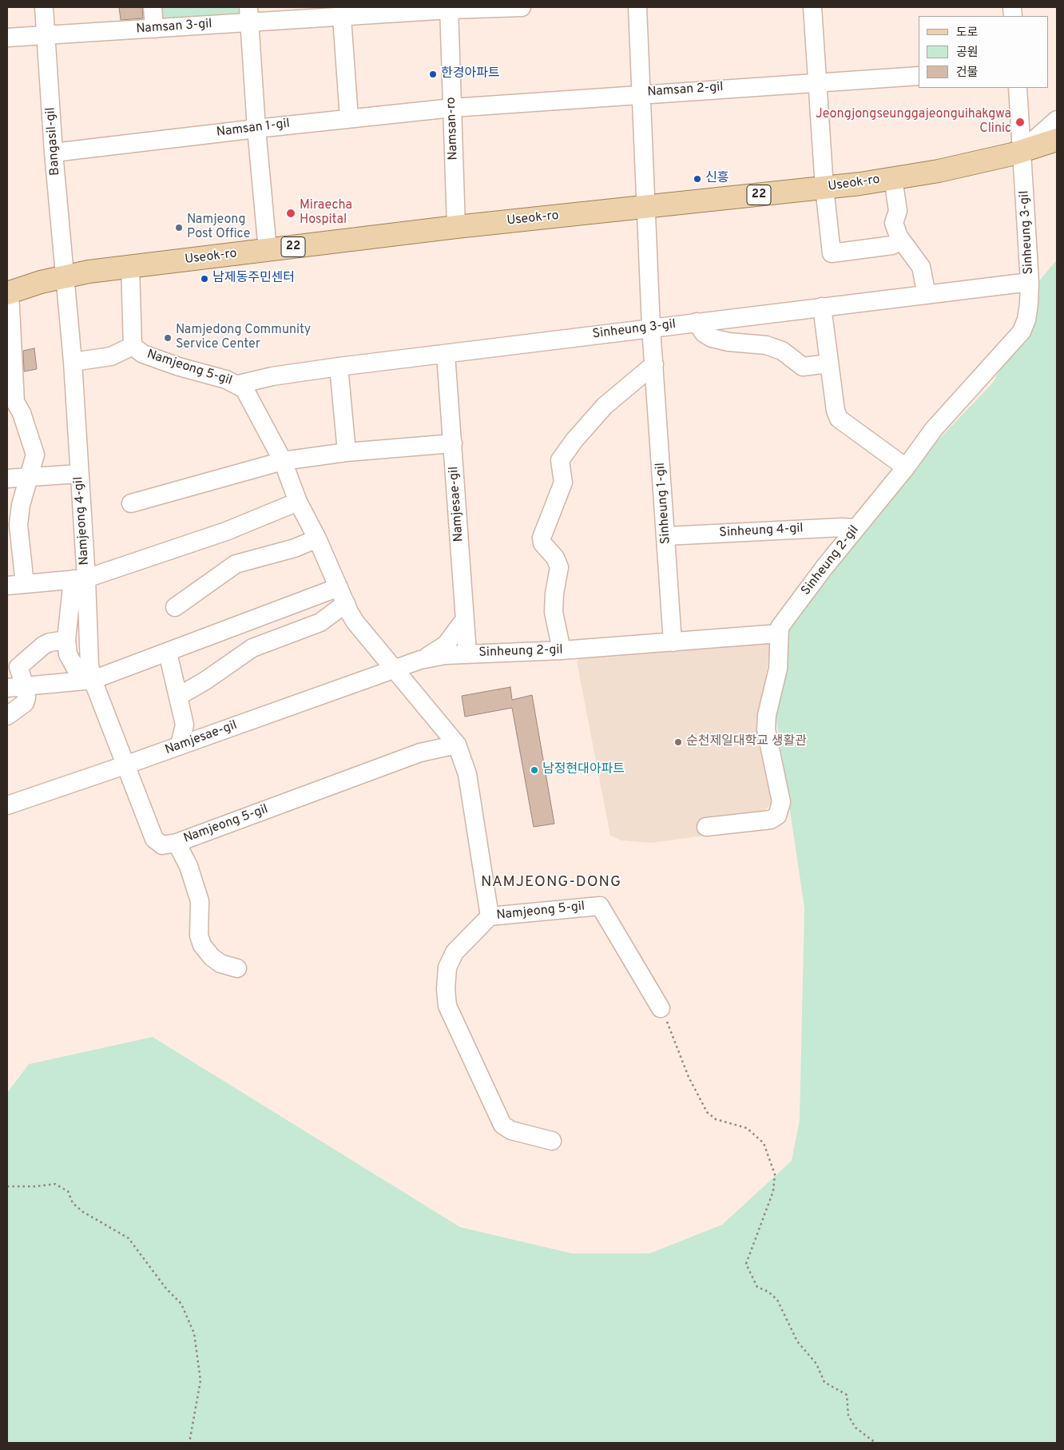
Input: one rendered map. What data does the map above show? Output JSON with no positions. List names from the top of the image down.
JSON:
{
  "streets": {
    "main road": ["Useok-ro", "22"],
    "street": [
      "Namsan 3-gil",
      "Namsan 2-gil",
      "Namsan 1-gil",
      "Namsan-ro",
      "Bangasil-gil",
      "Sinheung 3-gil",
      "Namjeong 5-gil",
      "Sinheung 1-gil",
      "Namjesae-gil",
      "Namjeong 4-gil",
      "Sinheung 4-gil",
      "Sinheung 2-gil"
    ]
  },
  "crossings": [
    ["Namsan 3-gil", "Namsan-ro"],
    ["Namsan 3-gil", "Bangasil-gil"],
    ["Namsan 2-gil", "Namsan 1-gil"],
    ["Namsan 2-gil", "Namsan-ro"],
    ["Namsan 2-gil", "Sinheung 1-gil"],
    ["Namsan 1-gil", "Namsan-ro"],
    ["Namsan 1-gil", "Bangasil-gil"],
    ["Namsan-ro", "Useok-ro"],
    ["Bangasil-gil", "Useok-ro"],
    ["Bangasil-gil", "Namjeong 4-gil"],
    ["Useok-ro", "Sinheung 3-gil"],
    ["Useok-ro", "Namjeong 5-gil"],
    ["Useok-ro", "Sinheung 1-gil"],
    ["Useok-ro", "Namjeong 4-gil"],
    ["Sinheung 3-gil", "Sinheung 1-gil"],
    ["Sinheung 3-gil", "Namjesae-gil"],
    ["Sinheung 3-gil", "Sinheung 2-gil"],
    ["Namjeong 5-gil", "Namjesae-gil"],
    ["Namjeong 5-gil", "Namjeong 4-gil"],
    ["Namjeong 5-gil", "Sinheung 2-gil"],
    ["Sinheung 1-gil", "Sinheung 4-gil"],
    ["Sinheung 1-gil", "Sinheung 2-gil"],
    ["Namjesae-gil", "Namjeong 4-gil"],
    ["Namjesae-gil", "Sinheung 2-gil"],
    ["Sinheung 4-gil", "Sinheung 2-gil"]
  ],
  "districts": ["NAMJEONG-DONG"],
  "places": [
    "한경아파트",
    "Jeongjongseunggajeonguihakgwa Clinic",
    "신흥",
    "Miraecha Hospital",
    "Namjeong Post Office",
    "남제동주민센터",
    "Namjedong Community Service Center",
    "순천제일대학교 생활관",
    "남정현대아파트"
  ],
  "legend": ["도로", "공원", "건물"]
}
